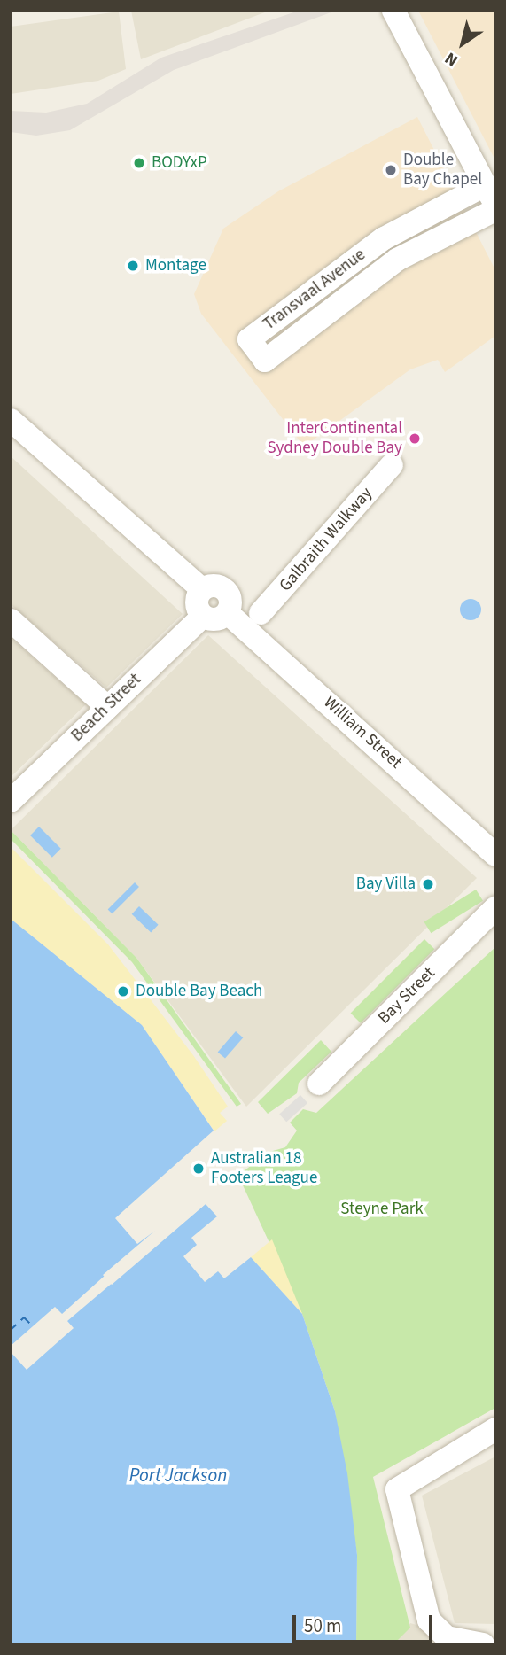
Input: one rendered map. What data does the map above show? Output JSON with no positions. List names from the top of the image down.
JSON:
{
  "streets": {
    "street": [
      "Transvaal Avenue",
      "Galbraith Walkway",
      "Beach Street",
      "William Street",
      "Bay Street"
    ]
  },
  "crossings": [
    ["Beach Street", "William Street"]
  ],
  "water": ["Port Jackson"],
  "parks": ["Steyne Park"],
  "places": [
    "BODYxP",
    "Double Bay Chapel",
    "Montage",
    "InterContinental Sydney Double Bay",
    "Bay Villa",
    "Double Bay Beach",
    "Australian 18 Footers League"
  ],
  "scale_bar": "50 m",
  "north": "bottom left"
}
